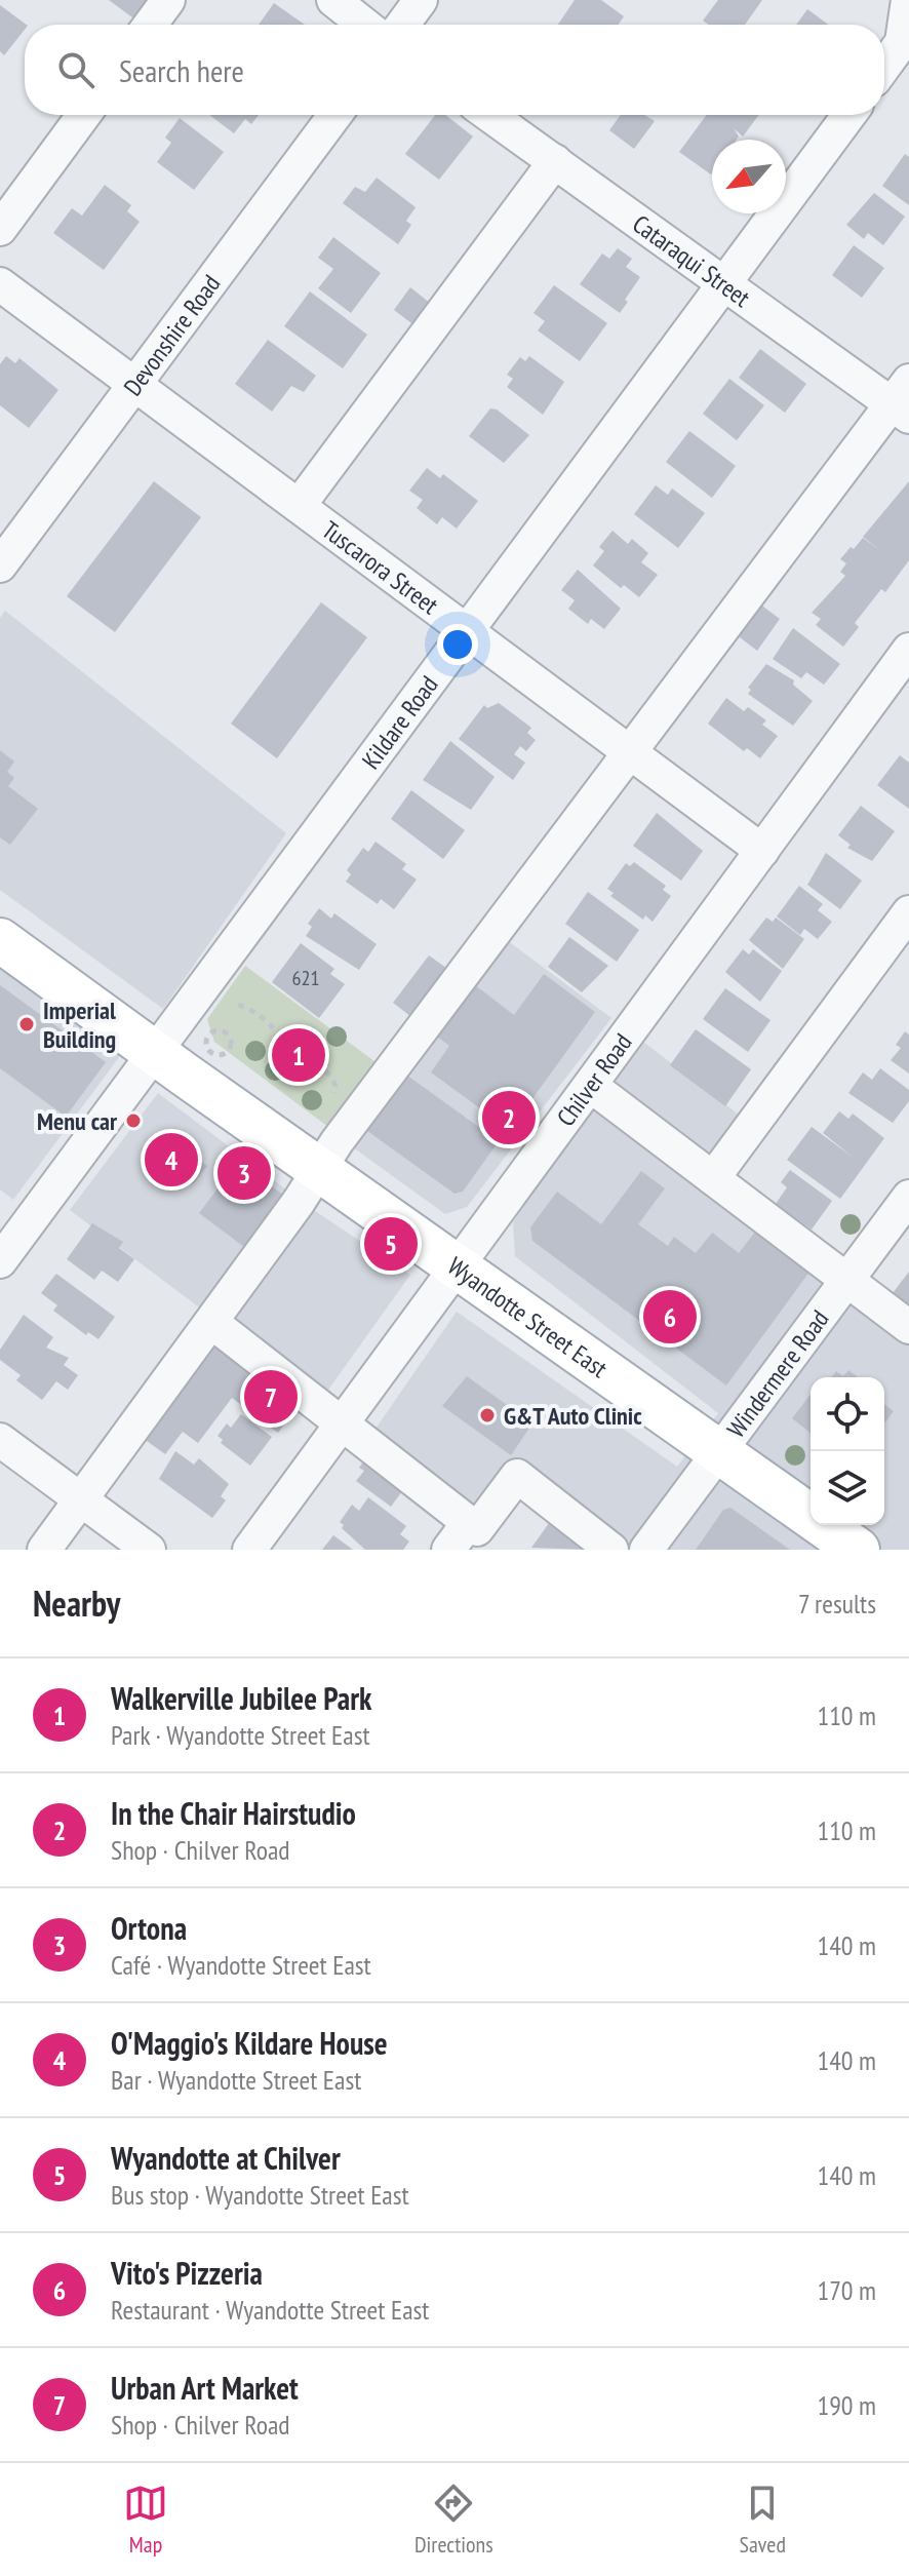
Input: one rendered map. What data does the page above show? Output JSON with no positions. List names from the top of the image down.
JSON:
{
  "streets": {
    "main road": ["Wyandotte Street East"],
    "street": [
      "Cataraqui Street",
      "Devonshire Road",
      "Tuscarora Street",
      "Kildare Road",
      "Chilver Road",
      "Windermere Road"
    ]
  },
  "crossings": [
    ["Cataraqui Street", "Kildare Road"],
    ["Devonshire Road", "Tuscarora Street"],
    ["Tuscarora Street", "Kildare Road"],
    ["Tuscarora Street", "Chilver Road"],
    ["Kildare Road", "Wyandotte Street East"],
    ["Chilver Road", "Wyandotte Street East"],
    ["Wyandotte Street East", "Windermere Road"]
  ],
  "places": ["Imperial Building", "Menu car", "G&T Auto Clinic"],
  "house_numbers": ["621"],
  "north": "bottom left",
  "page": {
    "search": "Search here",
    "pins": [
      "1",
      "2",
      "4",
      "3",
      "5",
      "6",
      "7"
    ],
    "heading": ["Nearby", "7 results"],
    "list": [
      {
        "mark": "1",
        "name": "Walkerville Jubilee Park",
        "note": "Park · Wyandotte Street East",
        "value": "110 m"
      },
      {
        "mark": "2",
        "name": "In the Chair Hairstudio",
        "note": "Shop · Chilver Road",
        "value": "110 m"
      },
      {
        "mark": "3",
        "name": "Ortona",
        "note": "Café · Wyandotte Street East",
        "value": "140 m"
      },
      {
        "mark": "4",
        "name": "O'Maggio's Kildare House",
        "note": "Bar · Wyandotte Street East",
        "value": "140 m"
      },
      {
        "mark": "5",
        "name": "Wyandotte at Chilver",
        "note": "Bus stop · Wyandotte Street East",
        "value": "140 m"
      },
      {
        "mark": "6",
        "name": "Vito's Pizzeria",
        "note": "Restaurant · Wyandotte Street East",
        "value": "170 m"
      },
      {
        "mark": "7",
        "name": "Urban Art Market",
        "note": "Shop · Chilver Road",
        "value": "190 m"
      }
    ],
    "nav": ["Map", "Directions", "Saved"]
  }
}
